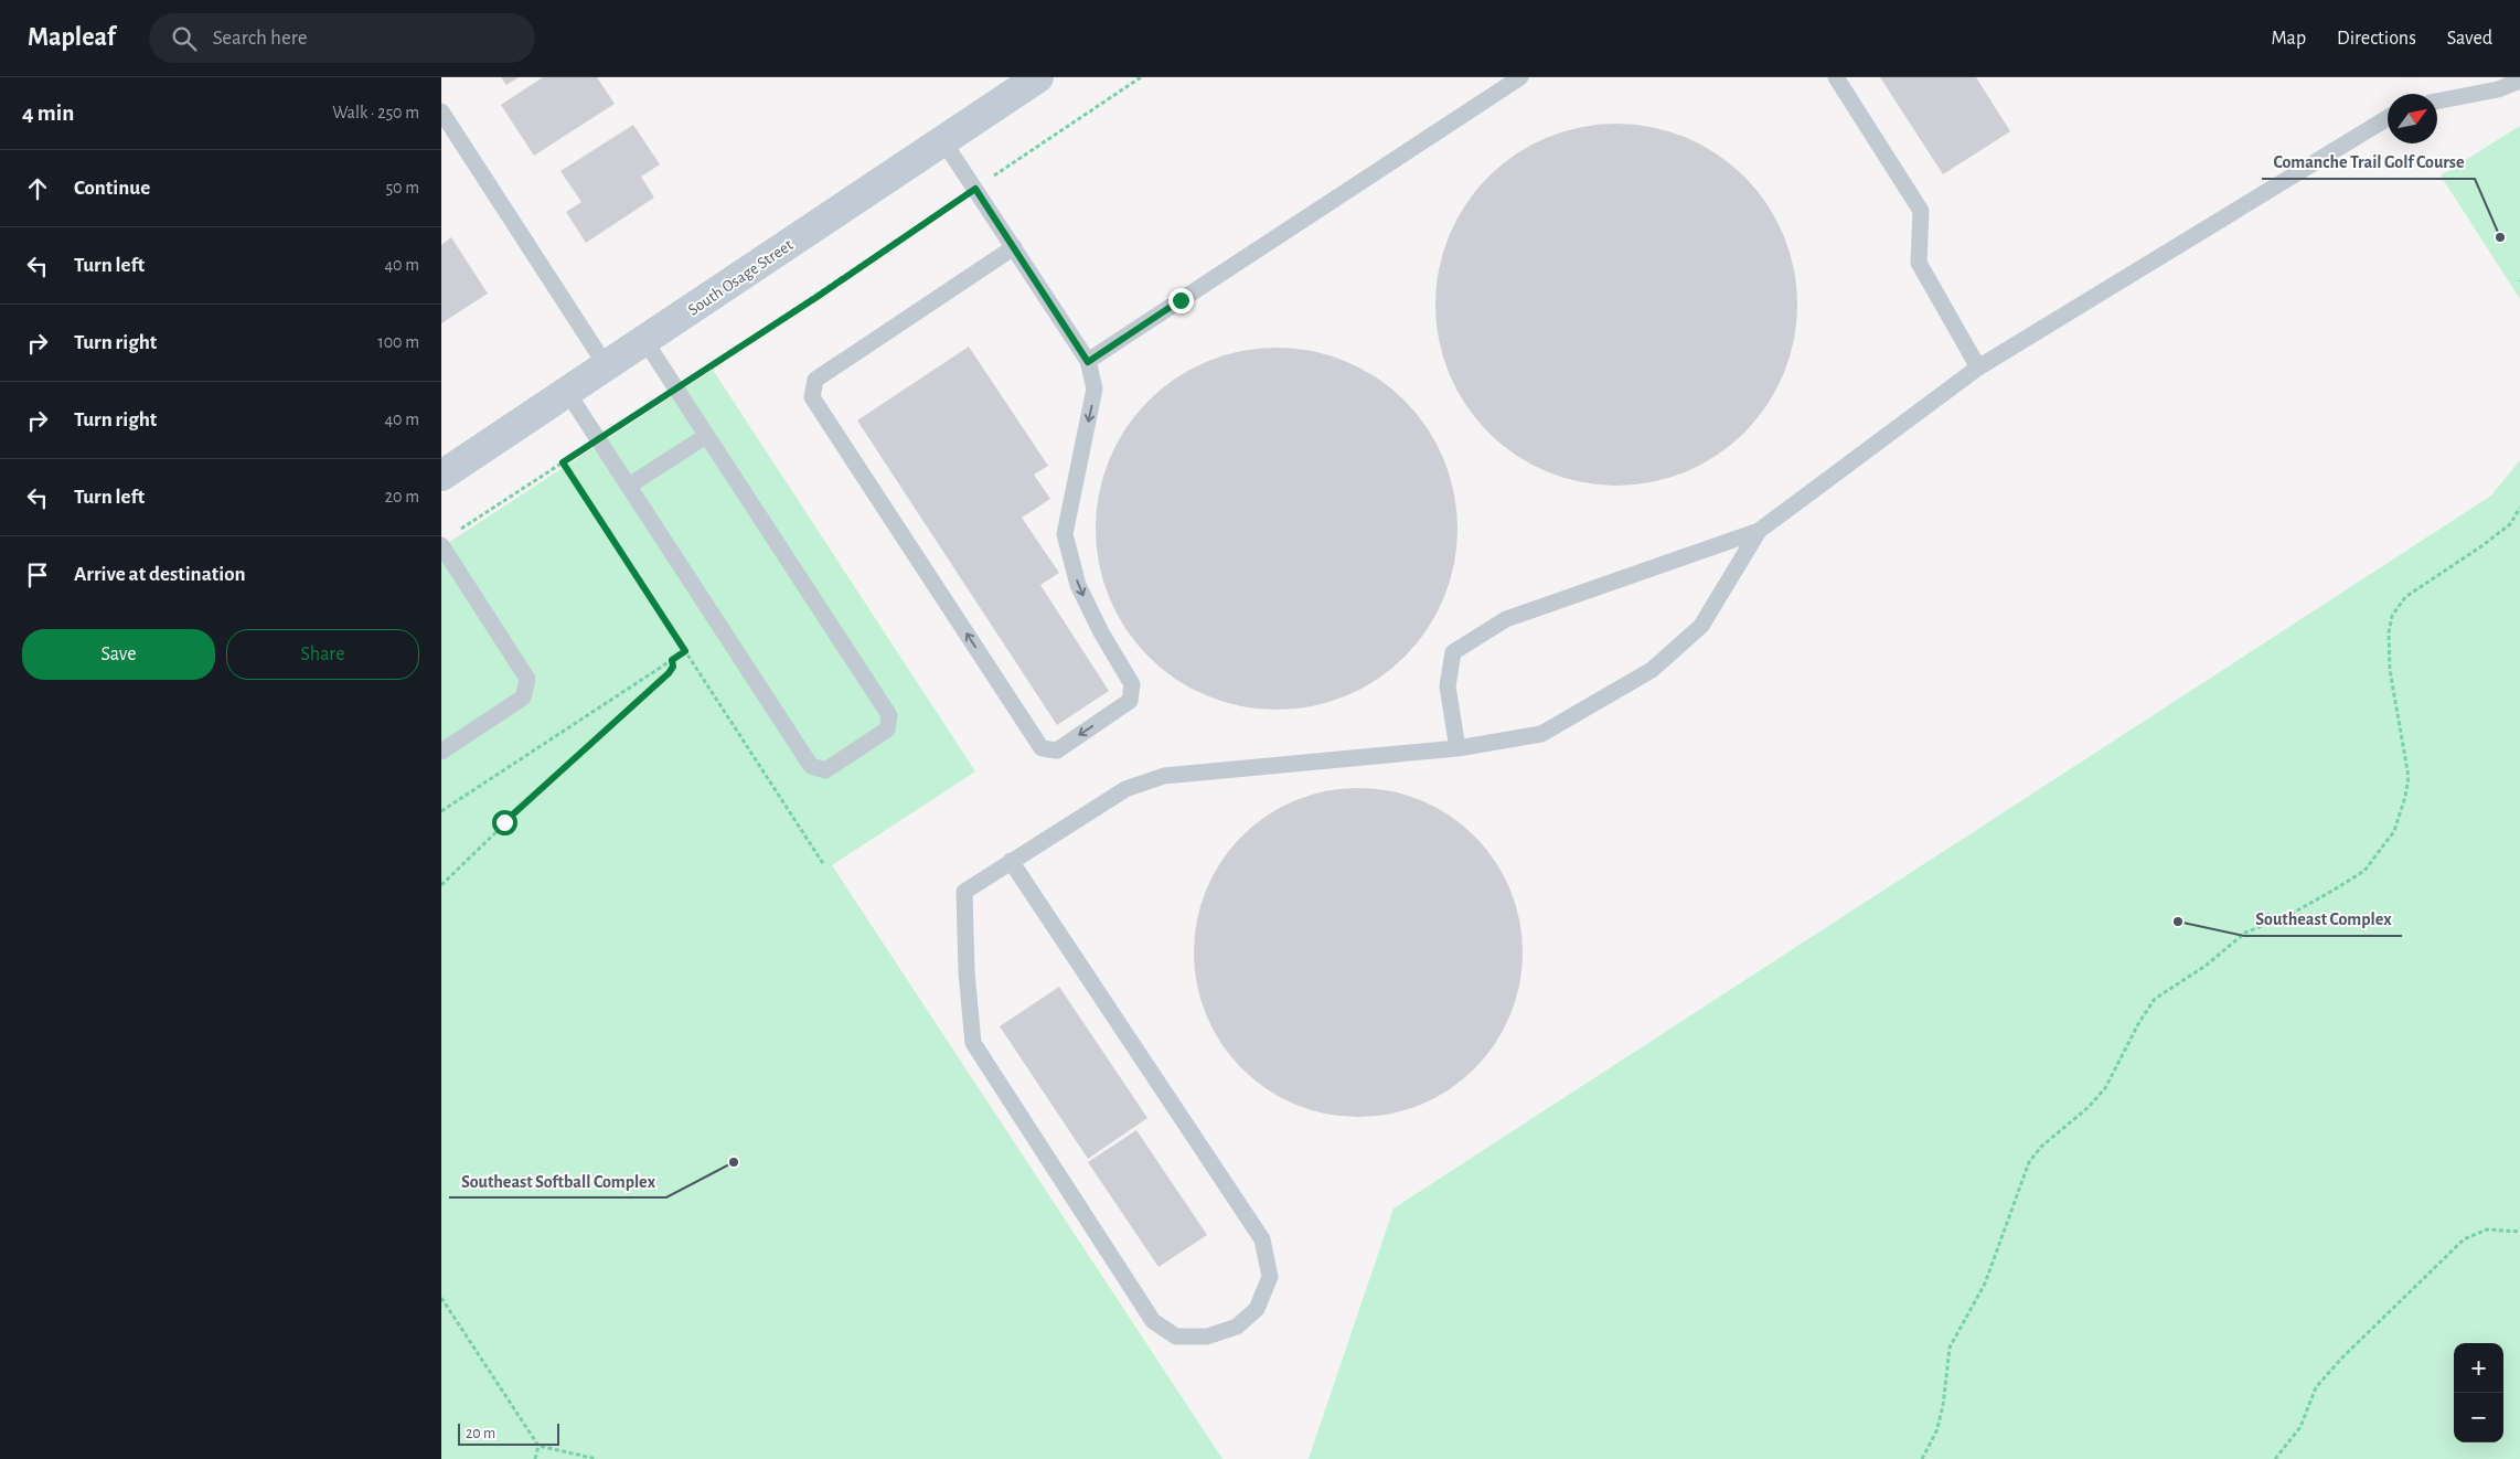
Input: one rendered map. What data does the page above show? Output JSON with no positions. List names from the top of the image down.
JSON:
{
  "streets": {
    "main road": ["South Osage Street"]
  },
  "places": ["Comanche Trail Golf Course", "Southeast Complex", "Southeast Softball Complex"],
  "scale_bar": "20 m",
  "north": "top right",
  "page": {
    "header": "Mapleaf",
    "search": "Search here",
    "nav": ["Map", "Directions", "Saved"],
    "heading": ["4 min", "Walk · 250 m"],
    "list": [
      ["Continue", "50 m"],
      ["Turn left", "40 m"],
      ["Turn right", "100 m"],
      ["Turn right", "40 m"],
      ["Turn left", "20 m"],
      "Arrive at destination"
    ],
    "buttons": ["Save", "Share"],
    "map_buttons": ["+", "−"],
    "scale": "20 m"
  }
}
